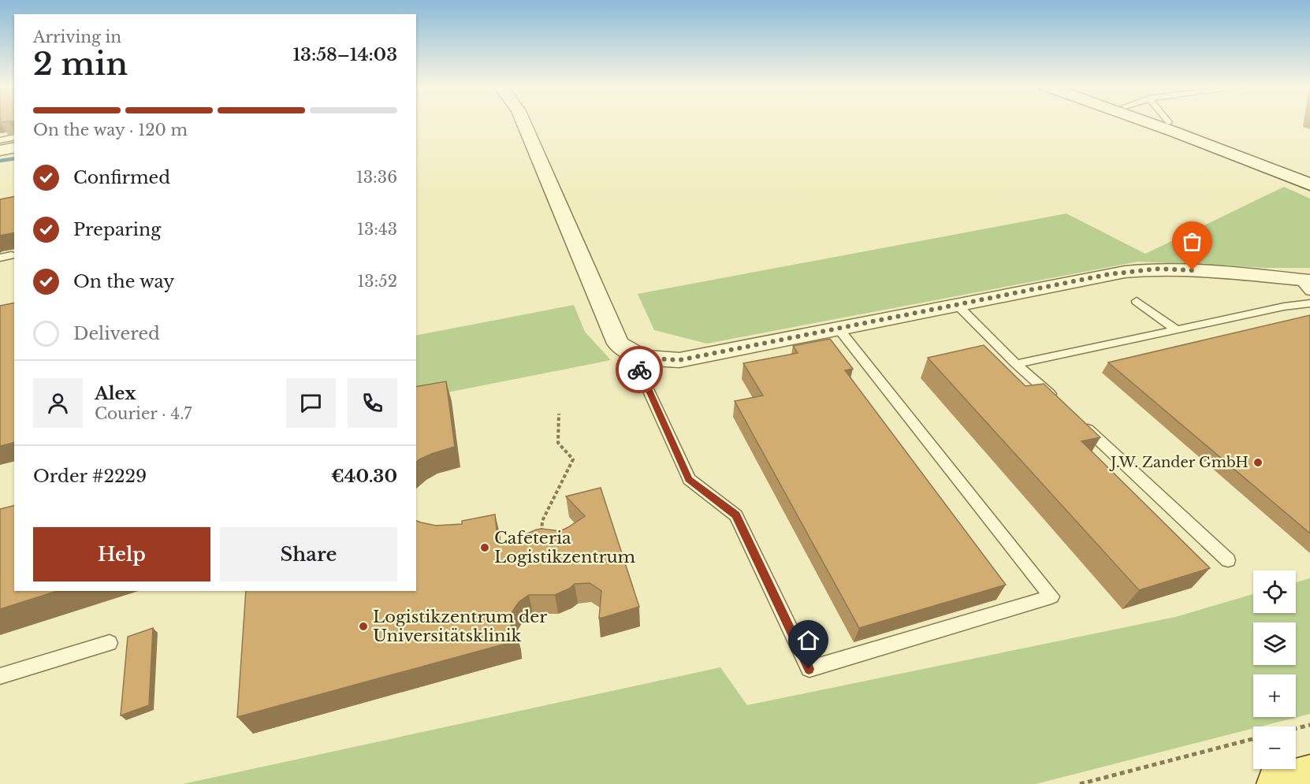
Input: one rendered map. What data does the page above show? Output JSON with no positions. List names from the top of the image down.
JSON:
{
  "places": ["J.W. Zander GmbH", "Cafeteria Logistikzentrum", "Logistikzentrum der Universitätsklinik"],
  "page": {
    "heading": ["2 min", "Arriving in", "13:58–14:03"],
    "panel": [
      "Alex",
      "Courier · 4.7",
      "Order #2229",
      "€40.30"
    ],
    "bar": "On the way · 120 m",
    "list": [
      ["Confirmed", "13:36"],
      ["Preparing", "13:43"],
      ["On the way", "13:52"],
      "Delivered"
    ],
    "buttons": ["Help", "Share"],
    "map_buttons": ["+", "−"]
  }
}
